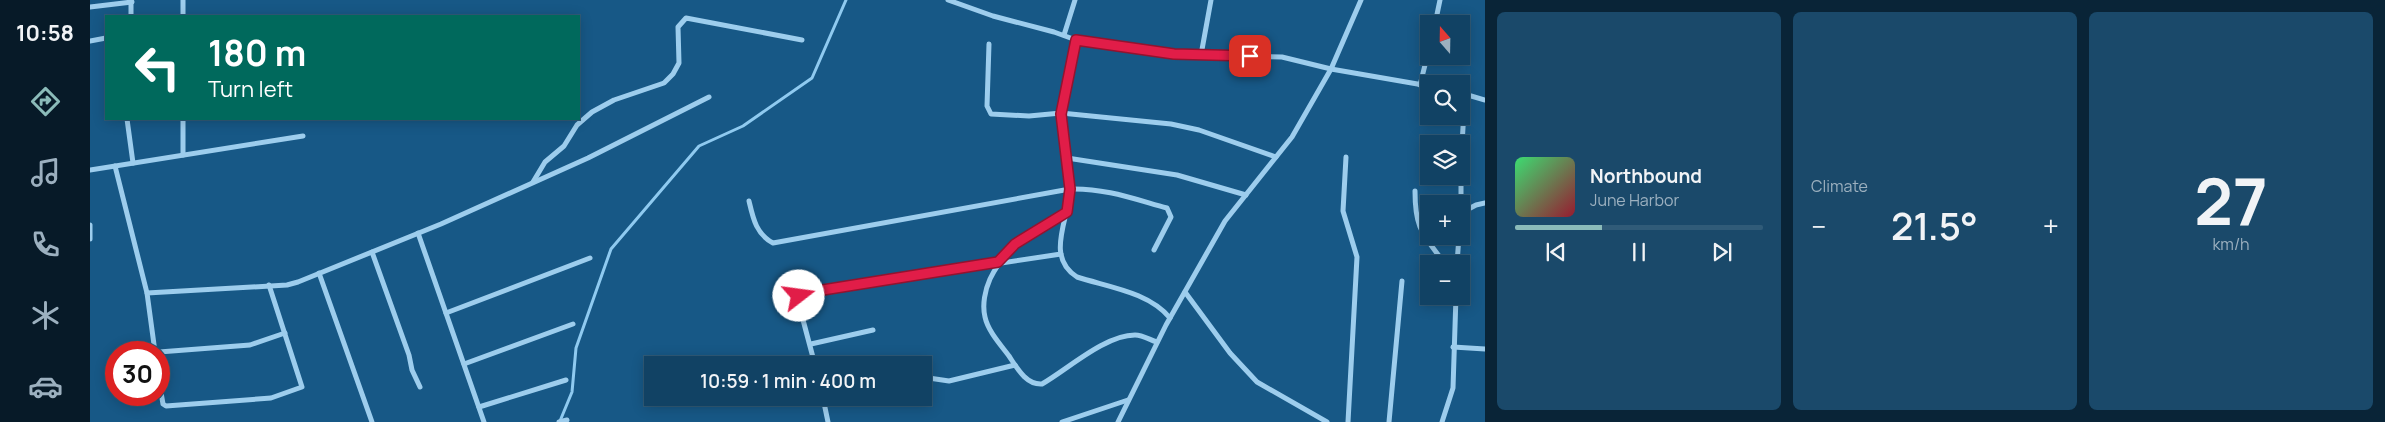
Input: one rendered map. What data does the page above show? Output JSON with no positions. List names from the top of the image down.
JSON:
{
  "north": "top",
  "page": {
    "tabs": "10:58",
    "tile": [
      "Climate",
      ["27", "km/h"]
    ],
    "map_buttons": ["+", "−"],
    "turn": ["180 m", "Turn left"],
    "song": ["Northbound", "June Harbor"],
    "heat": ["−", "21.5°", "+"],
    "limit": "30",
    "trip": "10:59 · 1 min · 400 m"
  }
}
